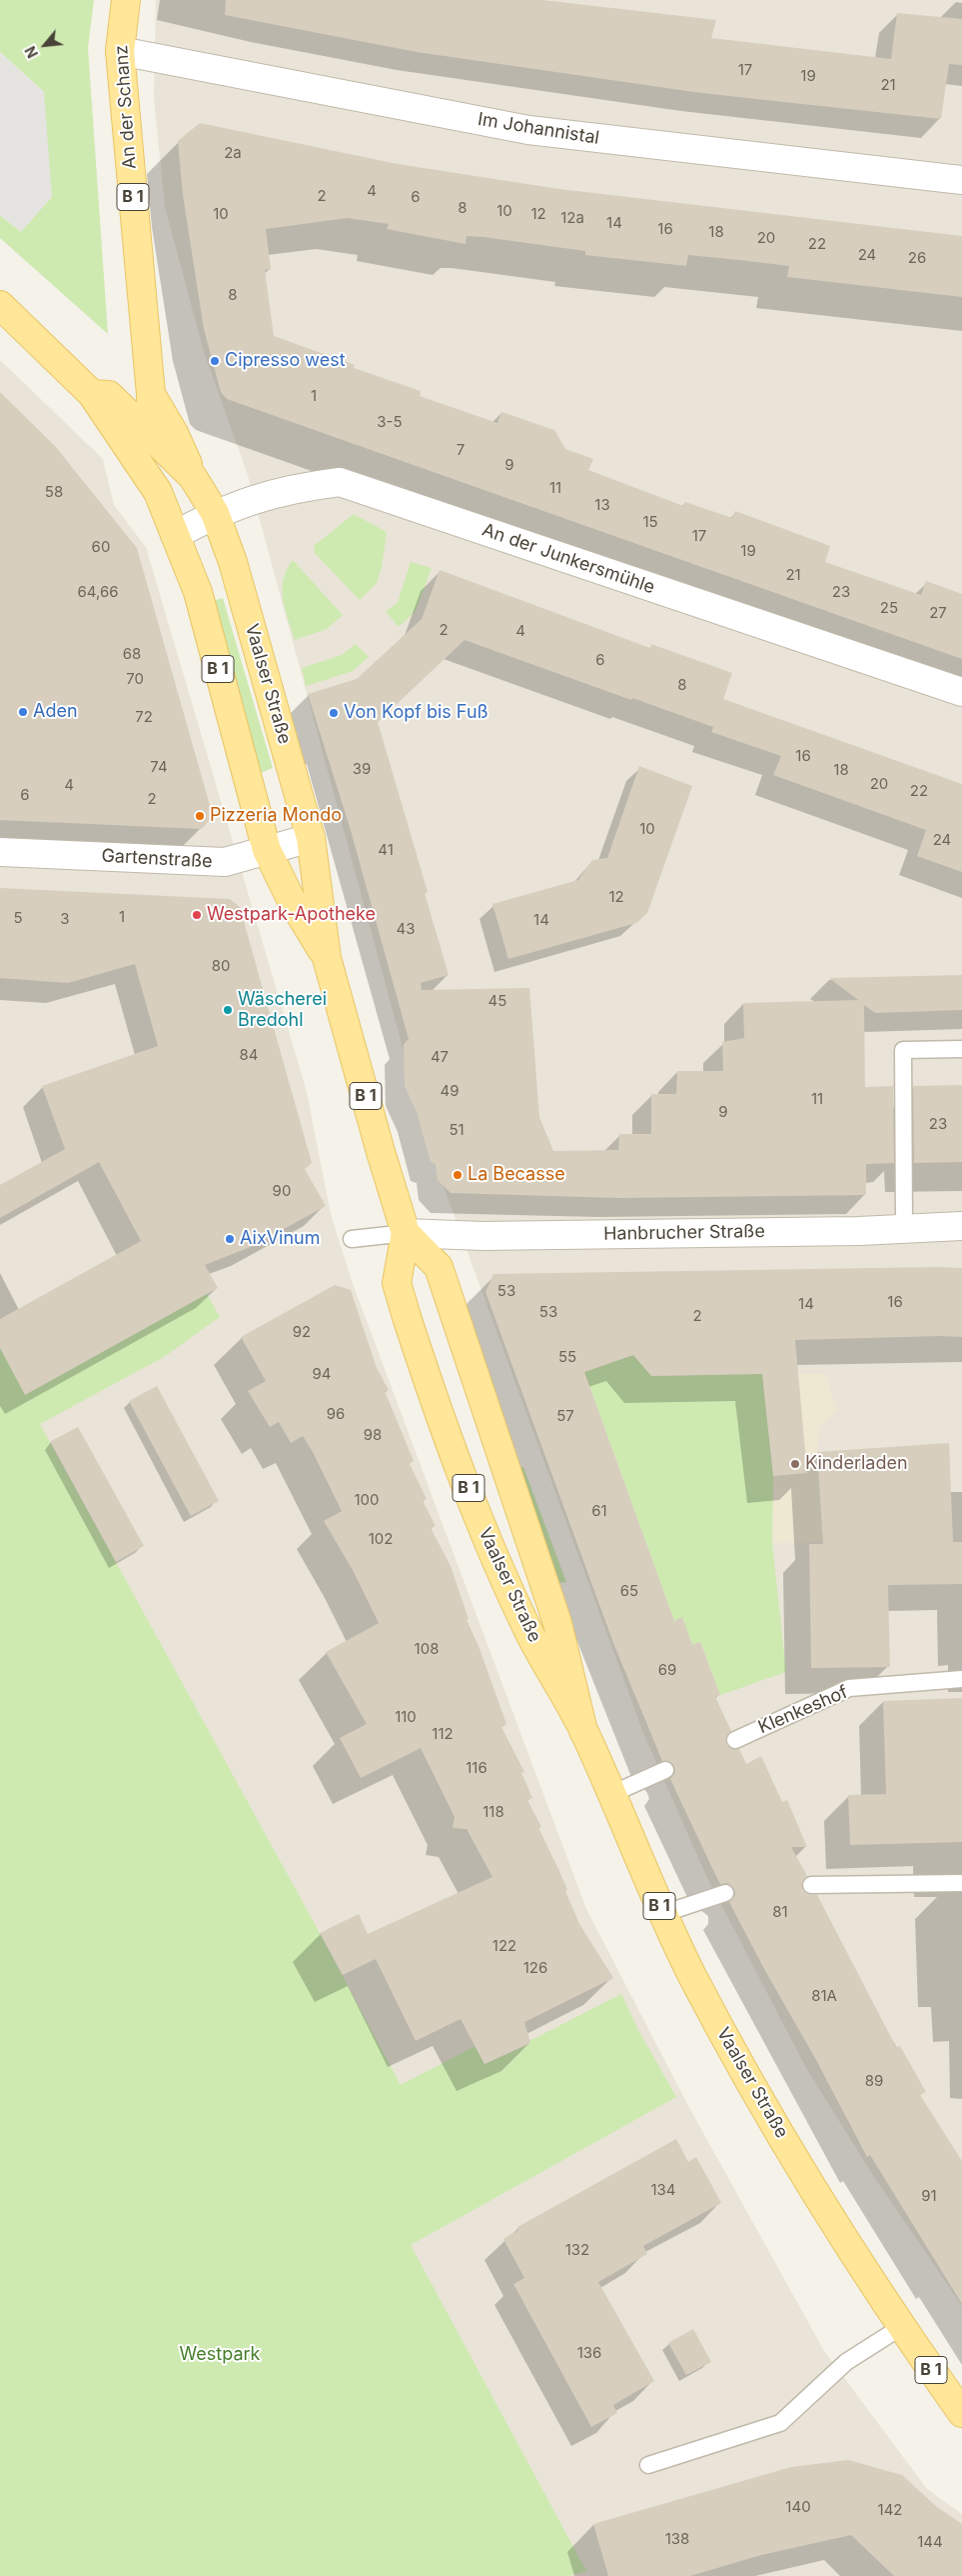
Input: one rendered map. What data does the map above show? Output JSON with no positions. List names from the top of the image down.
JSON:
{
  "streets": {
    "main road": ["An der Schanz", "B 1", "Vaalser Straße"],
    "street": [
      "Im Johannistal",
      "An der Junkersmühle",
      "Gartenstraße",
      "Hanbrucher Straße"
    ],
    "lane": ["Klenkeshof"]
  },
  "crossings": [
    ["An der Schanz", "Im Johannistal"],
    ["An der Schanz", "Vaalser Straße"],
    ["An der Junkersmühle", "Vaalser Straße"],
    ["Vaalser Straße", "Gartenstraße"],
    ["Vaalser Straße", "Hanbrucher Straße"]
  ],
  "parks": ["Westpark"],
  "places": [
    "Cipresso west",
    "Aden",
    "Von Kopf bis Fuß",
    "Pizzeria Mondo",
    "Westpark-Apotheke",
    "Wäscherei Bredohl",
    "La Becasse",
    "AixVinum",
    "Kinderladen"
  ],
  "house_numbers": [
    "17",
    "19",
    "21",
    "2a",
    "4",
    "2",
    "6",
    "8",
    "10",
    "10",
    "12",
    "12a",
    "14",
    "16",
    "18",
    "20",
    "22",
    "24",
    "26",
    "8",
    "1",
    "3-5",
    "7",
    "9",
    "11",
    "58",
    "13",
    "15",
    "17",
    "60",
    "19",
    "21",
    "64,66",
    "23",
    "25",
    "27",
    "2",
    "4",
    "68",
    "6",
    "70",
    "8",
    "72",
    "16",
    "74",
    "39",
    "18",
    "20",
    "4",
    "22",
    "6",
    "2",
    "10",
    "24",
    "41",
    "12",
    "1",
    "5",
    "3",
    "14",
    "43",
    "80",
    "45",
    "84",
    "47",
    "49",
    "11",
    "9",
    "23",
    "51",
    "90",
    "53",
    "16",
    "14",
    "53",
    "2",
    "92",
    "55",
    "94",
    "96",
    "57",
    "98",
    "100",
    "61",
    "102",
    "65",
    "108",
    "69",
    "110",
    "112",
    "116",
    "118",
    "81",
    "122",
    "126",
    "81A",
    "89",
    "134",
    "91",
    "132",
    "136",
    "140",
    "142",
    "138",
    "144"
  ],
  "north": "bottom left"
}
